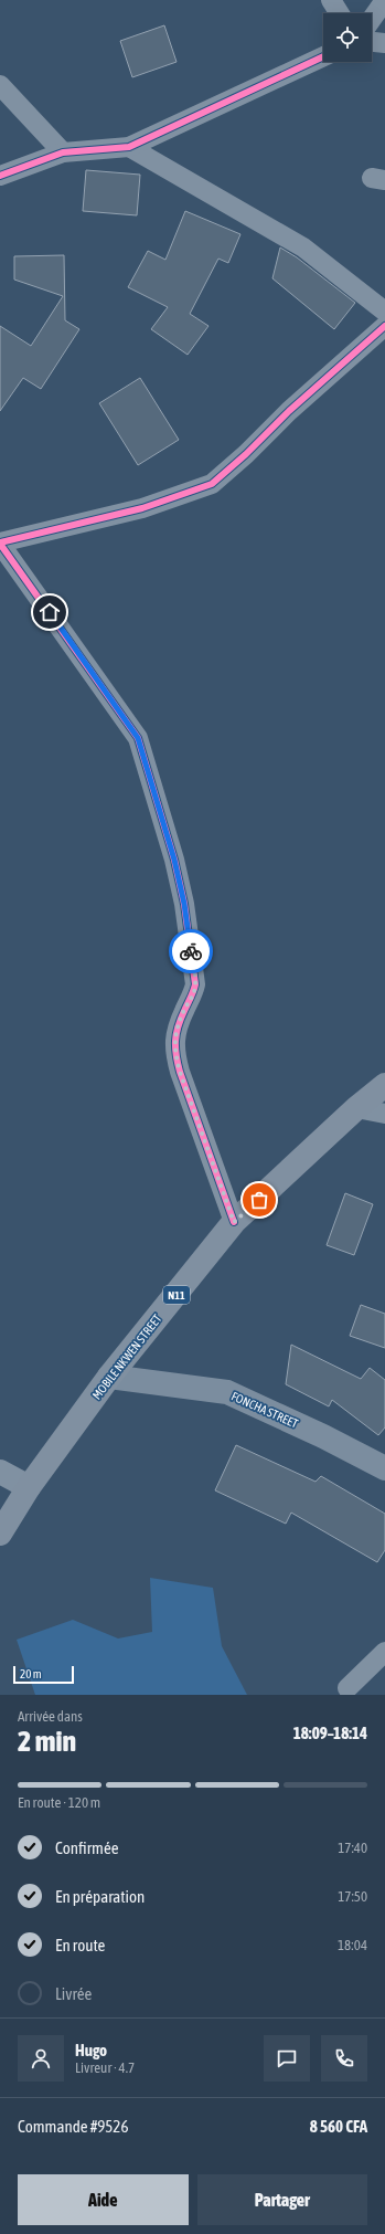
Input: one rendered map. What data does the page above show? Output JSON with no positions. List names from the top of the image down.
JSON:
{
  "streets": {
    "highway": ["N11", "MOBILE NKWEN STREET"],
    "main road": ["FONCHA STREET"]
  },
  "crossings": [
    ["MOBILE NKWEN STREET", "FONCHA STREET"]
  ],
  "scale_bar": "20 m",
  "page": {
    "scale": "20 m",
    "heading": ["2 min", "Arrivée dans", "18:09–18:14"],
    "panel": [
      "Hugo",
      "Livreur · 4.7",
      "Commande #9526",
      "8 560 CFA"
    ],
    "bar": "En route · 120 m",
    "list": [
      ["Confirmée", "17:40"],
      ["En préparation", "17:50"],
      ["En route", "18:04"],
      "Livrée"
    ],
    "buttons": ["Aide", "Partager"]
  }
}
